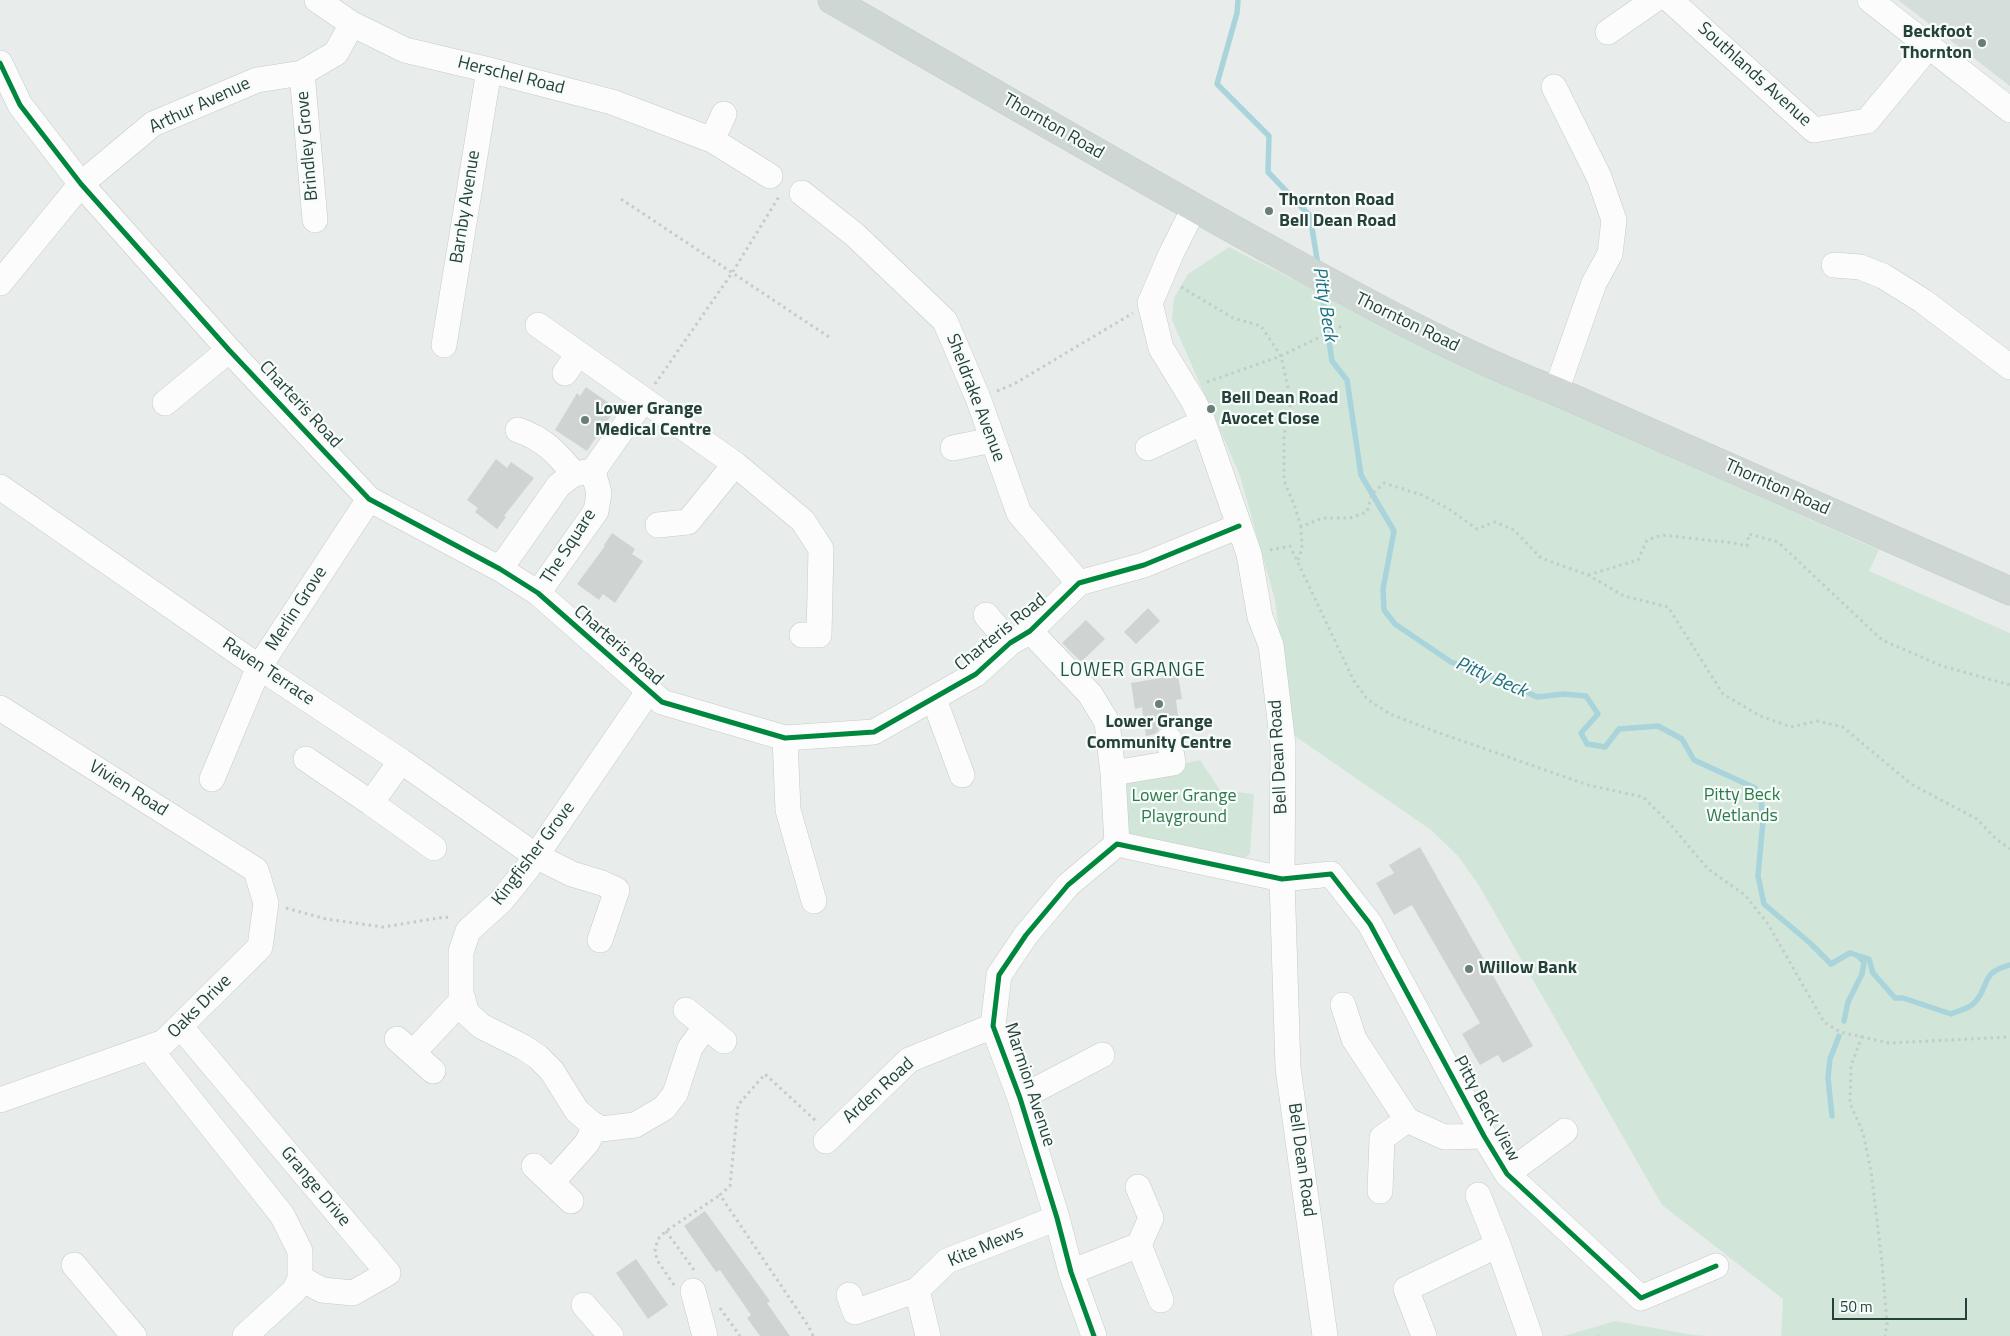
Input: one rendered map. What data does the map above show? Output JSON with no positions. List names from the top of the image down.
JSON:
{
  "streets": {
    "main road": ["Thornton Road"],
    "street": [
      "Southlands Avenue",
      "Herschel Road",
      "Arthur Avenue",
      "Brindley Grove",
      "Barnby Avenue",
      "Sheldrake Avenue",
      "Charteris Road",
      "The Square",
      "Merlin Grove",
      "Raven Terrace",
      "Bell Dean Road",
      "Vivien Road",
      "Kingfisher Grove",
      "Oaks Drive",
      "Marmion Avenue",
      "Arden Road",
      "Pitty Beck View",
      "Grange Drive",
      "Kite Mews"
    ]
  },
  "crossings": [
    ["Herschel Road", "Arthur Avenue"],
    ["Herschel Road", "Barnby Avenue"],
    ["Herschel Road", "Sheldrake Avenue"],
    ["Arthur Avenue", "Brindley Grove"],
    ["Arthur Avenue", "Charteris Road"],
    ["Sheldrake Avenue", "Charteris Road"],
    ["Charteris Road", "The Square"],
    ["Charteris Road", "Merlin Grove"],
    ["Charteris Road", "Bell Dean Road"],
    ["Charteris Road", "Kingfisher Grove"],
    ["Merlin Grove", "Raven Terrace"],
    ["Raven Terrace", "Kingfisher Grove"],
    ["Bell Dean Road", "Pitty Beck View"],
    ["Vivien Road", "Oaks Drive"],
    ["Oaks Drive", "Grange Drive"],
    ["Marmion Avenue", "Arden Road"],
    ["Marmion Avenue", "Kite Mews"]
  ],
  "districts": ["LOWER GRANGE"],
  "water": ["Pitty Beck"],
  "parks": ["Pitty Beck Wetlands", "Lower Grange Playground"],
  "places": [
    "Beckfoot Thornton",
    "Thornton Road Bell Dean Road",
    "Bell Dean Road Avocet Close",
    "Lower Grange Medical Centre",
    "Lower Grange Community Centre",
    "Willow Bank"
  ],
  "scale_bar": "50 m"
}
